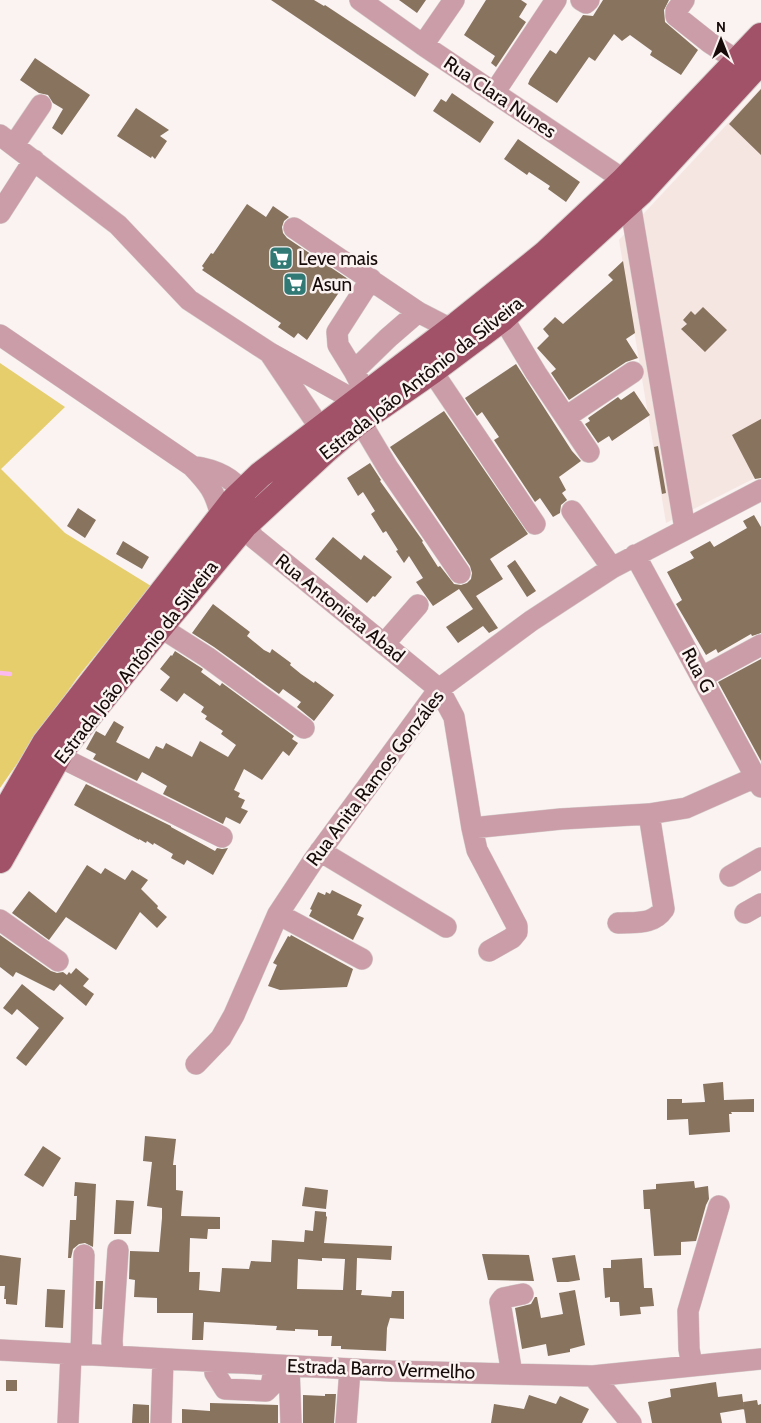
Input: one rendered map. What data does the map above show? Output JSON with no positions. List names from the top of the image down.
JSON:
{
  "streets": {
    "main road": ["Estrada João Antônio da Silveira"],
    "street": [
      "Rua Clara Nunes",
      "Rua Antonieta Abad",
      "Rua G",
      "Rua Anita Ramos Gonzáles",
      "Estrada Barro Vermelho"
    ]
  },
  "crossings": [
    ["Rua Clara Nunes", "Estrada João Antônio da Silveira"],
    ["Estrada João Antônio da Silveira", "Rua Antonieta Abad"],
    ["Rua Antonieta Abad", "Rua Anita Ramos Gonzáles"],
    ["Rua G", "Rua Anita Ramos Gonzáles"]
  ],
  "places": {
    "supermarket": ["Leve mais", "Asun"]
  },
  "north": "top"
}
